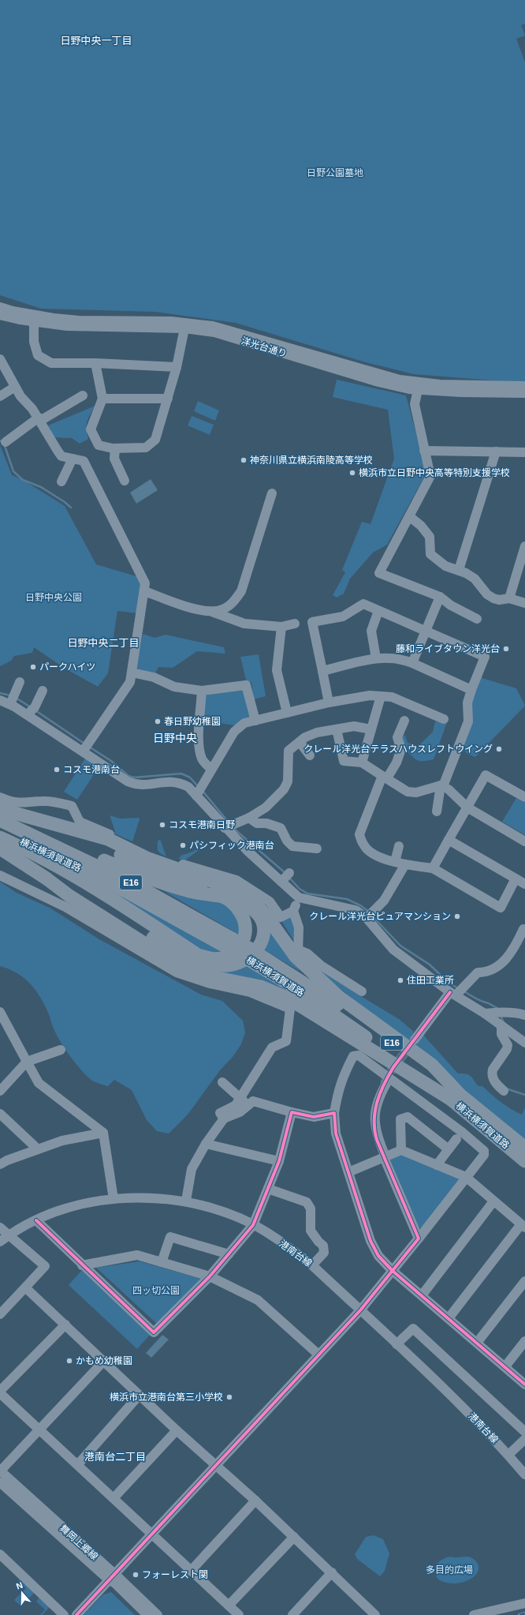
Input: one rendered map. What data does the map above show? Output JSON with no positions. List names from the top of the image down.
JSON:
{
  "streets": {
    "highway": ["横浜横須賀道路", "E16"],
    "street": ["洋光台通り", "港南台線", "舞岡上郷線"]
  },
  "districts": [
    "日野中央一丁目",
    "日野中央二丁目",
    "日野中央",
    "港南台二丁目"
  ],
  "parks": [
    "日野公園墓地",
    "日野中央公園",
    "四ッ切公園",
    "多目的広場"
  ],
  "places": [
    "神奈川県立横浜南陵高等学校",
    "横浜市立日野中央高等特別支援学校",
    "藤和ライブタウン洋光台",
    "パークハイツ",
    "春日野幼稚園",
    "クレール洋光台テラスハウスレフトウイング",
    "コスモ港南台",
    "コスモ港南日野",
    "パシフィック港南台",
    "クレール洋光台ピュアマンション",
    "住田工業所",
    "かもめ幼稚園",
    "横浜市立港南台第三小学校",
    "フォーレスト関"
  ],
  "north": "top"
}
